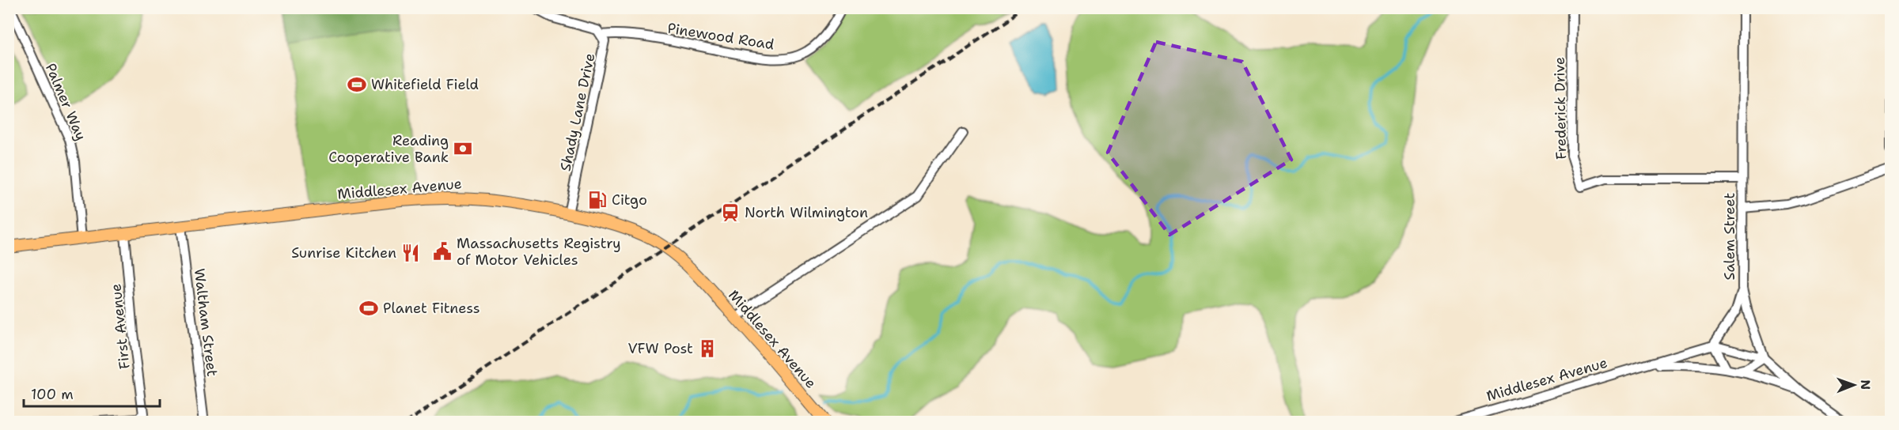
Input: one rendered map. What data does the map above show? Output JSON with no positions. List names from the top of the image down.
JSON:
{
  "streets": {
    "main road": ["Middlesex Avenue"],
    "street": [
      "Pinewood Road",
      "Palmer Way",
      "Frederick Drive",
      "Shady Lane Drive",
      "Salem Street",
      "Waltham Street",
      "First Avenue"
    ]
  },
  "crossings": [
    ["Pinewood Road", "Shady Lane Drive"],
    ["Palmer Way", "Middlesex Avenue"],
    ["Frederick Drive", "Salem Street"],
    ["Shady Lane Drive", "Middlesex Avenue"],
    ["Middlesex Avenue", "Salem Street"],
    ["Middlesex Avenue", "Waltham Street"],
    ["Middlesex Avenue", "First Avenue"]
  ],
  "places": {
    "sports": ["Whitefield Field", "Planet Fitness"],
    "bank": ["Reading Cooperative Bank"],
    "fuel station": ["Citgo"],
    "station": ["North Wilmington"],
    "public building": ["Massachusetts Registry of Motor Vehicles"],
    "restaurant": ["Sunrise Kitchen"],
    "building": ["VFW Post"]
  },
  "scale_bar": "100 m",
  "north": "right"
}
